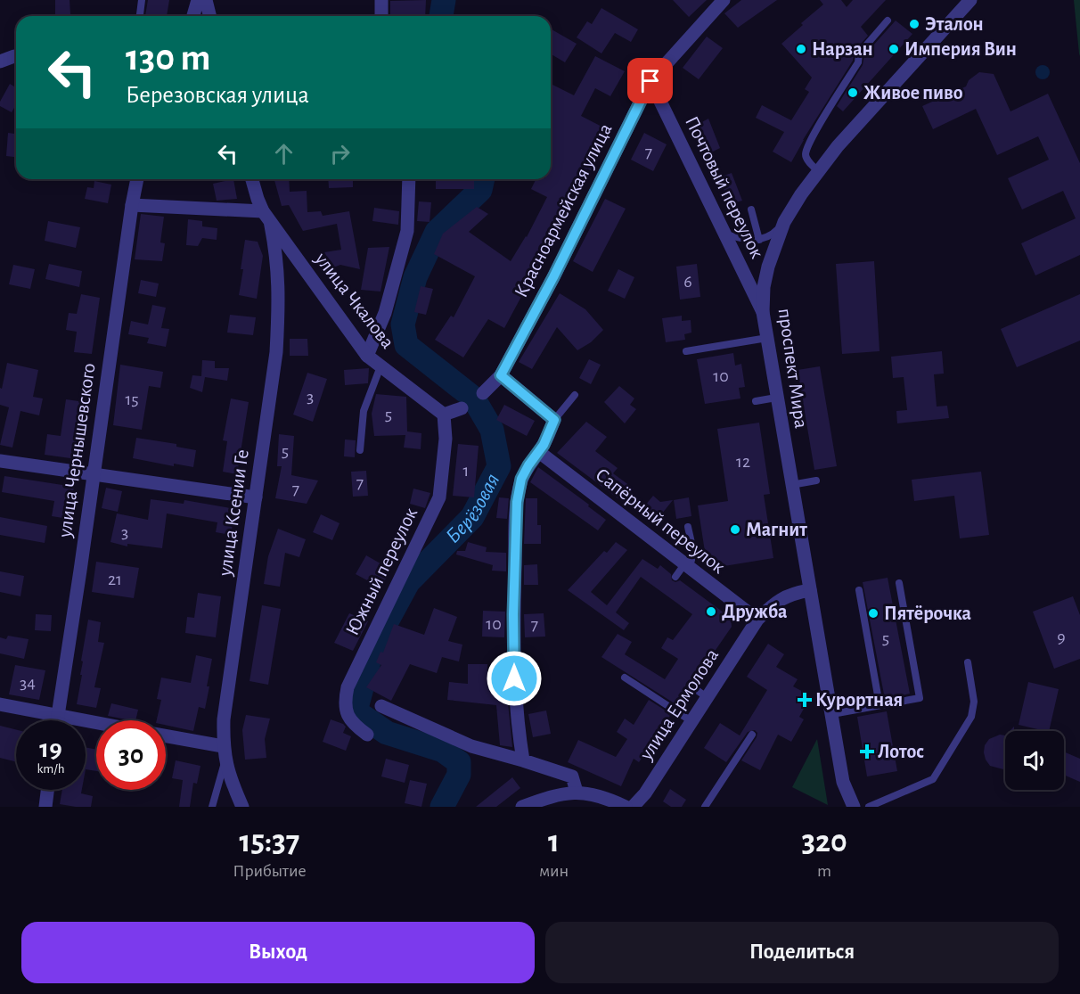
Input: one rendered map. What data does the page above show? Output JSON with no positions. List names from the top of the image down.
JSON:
{
  "streets": {
    "street": [
      "Почтовый переулок",
      "Красноармейская улица",
      "улица Чкалова",
      "проспект Мира",
      "улица Чернышевского",
      "улица Ксении Ге",
      "Сапёрный переулок",
      "Южный переулок",
      "улица Ермолова"
    ]
  },
  "crossings": [
    ["Почтовый переулок", "Красноармейская улица"],
    ["Почтовый переулок", "проспект Мира"],
    ["улица Чкалова", "улица Ксении Ге"],
    ["улица Чкалова", "Южный переулок"],
    ["проспект Мира", "улица Ермолова"],
    ["Сапёрный переулок", "улица Ермолова"]
  ],
  "water": ["Берёзовая"],
  "places": {
    "other": [
      "Эталон",
      "Нарзан",
      "Империя Вин",
      "Живое пиво",
      "Магнит",
      "Дружба",
      "Пятёрочка"
    ],
    "health": ["Курортная", "Лотос"]
  },
  "house_numbers": [
    "7",
    "6",
    "10",
    "3",
    "15",
    "5",
    "5",
    "12",
    "1",
    "7",
    "7",
    "3",
    "21",
    "10",
    "7",
    "9",
    "5",
    "34"
  ],
  "page": {
    "turn": ["130 m", "Березовская улица"],
    "speed": "19 km/h",
    "limit": "30",
    "eta": [
      "15:37",
      "Прибытие",
      "1",
      "мин",
      "320",
      "m"
    ],
    "buttons": ["Выход", "Поделиться"]
  }
}
